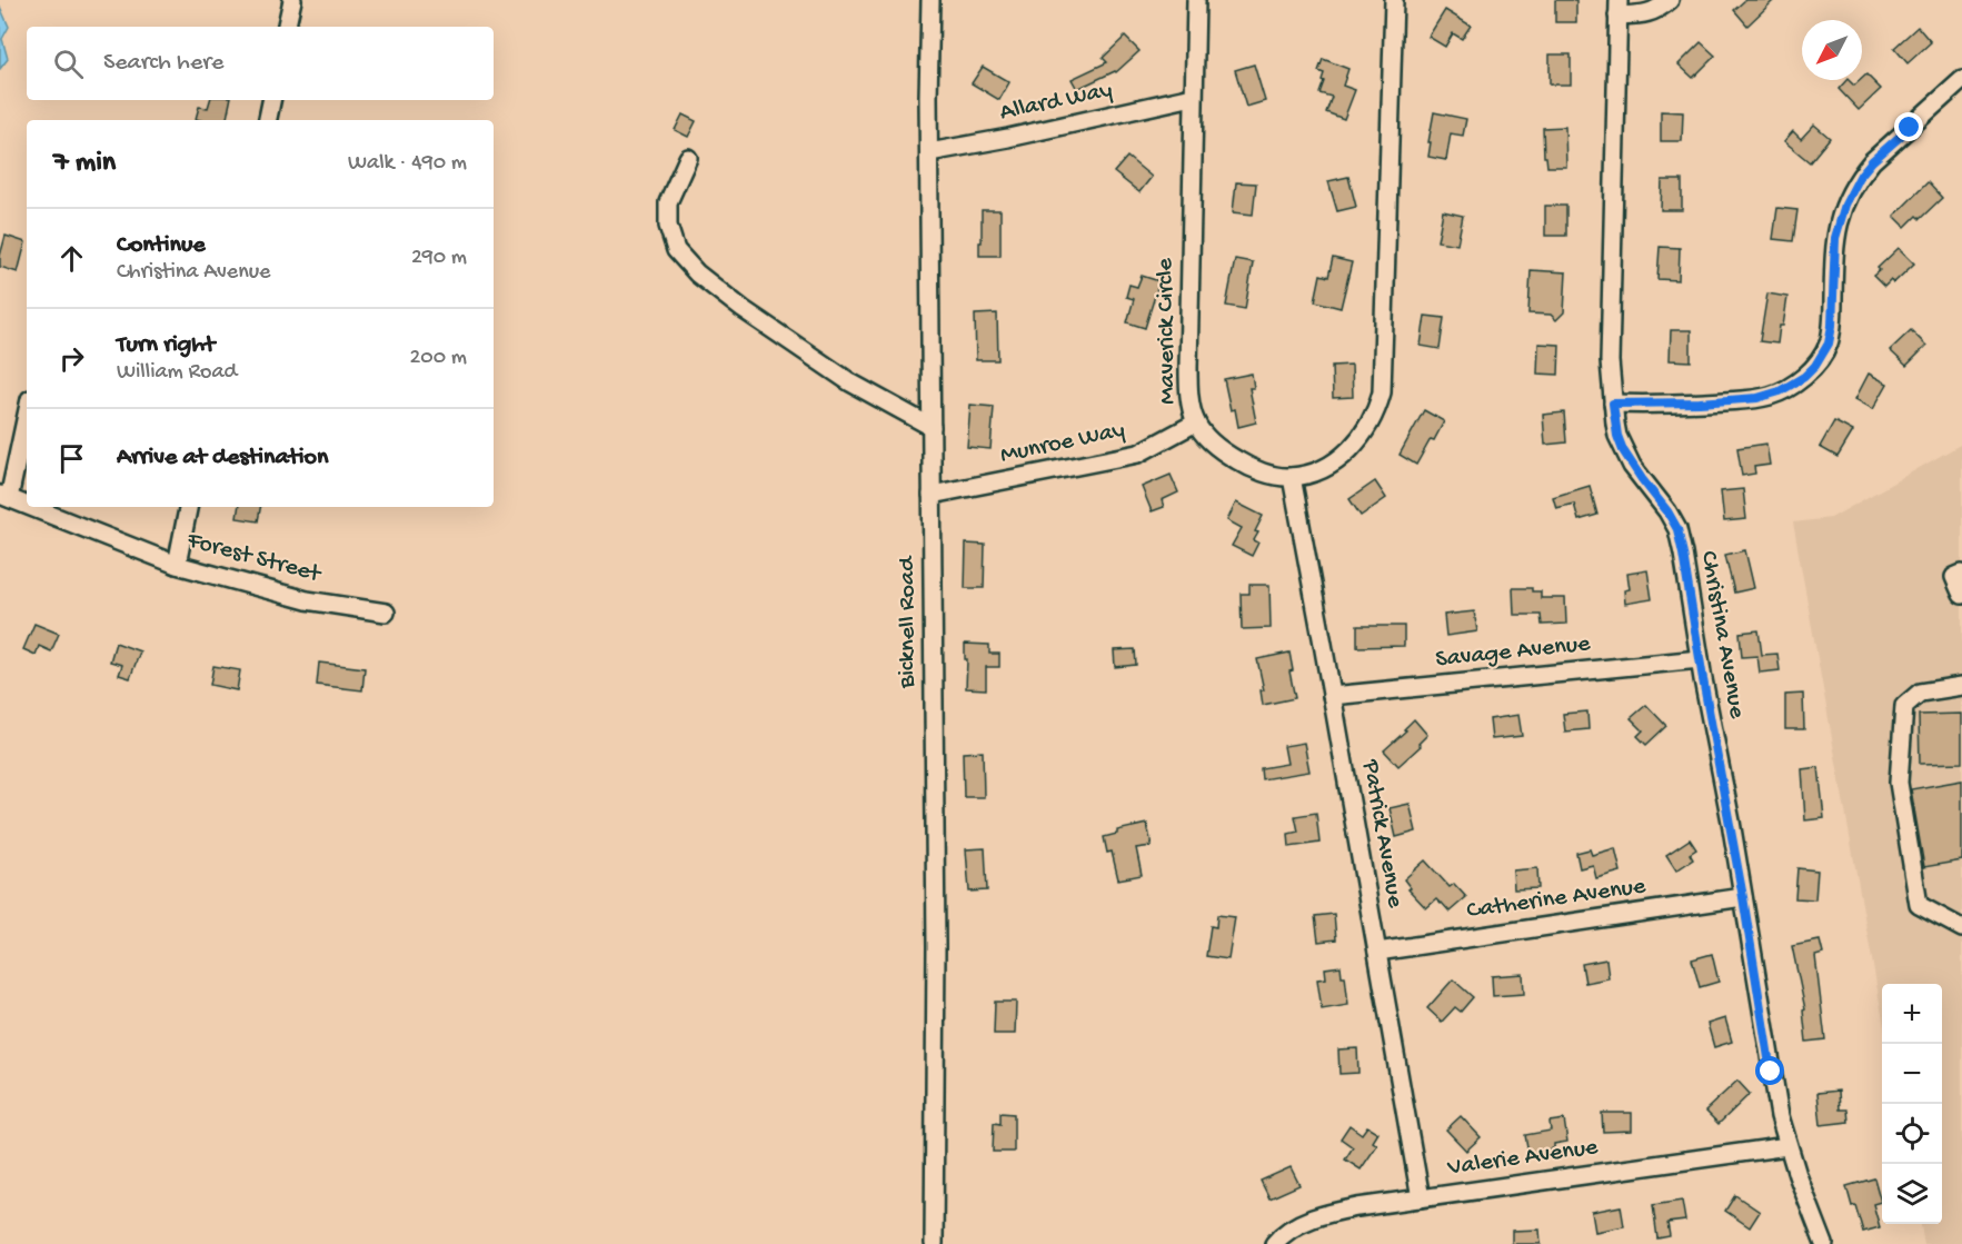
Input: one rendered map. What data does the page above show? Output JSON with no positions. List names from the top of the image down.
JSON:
{
  "streets": {
    "street": [
      "Allard Way",
      "Maverick Circle",
      "Munroe Way",
      "Forest Street",
      "Bicknell Road",
      "Christina Avenue",
      "Savage Avenue",
      "Patrick Avenue",
      "Catherine Avenue",
      "Valerie Avenue"
    ]
  },
  "crossings": [
    ["Allard Way", "Maverick Circle"],
    ["Allard Way", "Bicknell Road"],
    ["Maverick Circle", "Munroe Way"],
    ["Maverick Circle", "Patrick Avenue"],
    ["Munroe Way", "Bicknell Road"],
    ["Christina Avenue", "Savage Avenue"],
    ["Christina Avenue", "Catherine Avenue"],
    ["Christina Avenue", "Valerie Avenue"],
    ["Savage Avenue", "Patrick Avenue"],
    ["Patrick Avenue", "Catherine Avenue"],
    ["Patrick Avenue", "Valerie Avenue"]
  ],
  "north": "bottom left",
  "page": {
    "search": "Search here",
    "heading": ["7 min", "Walk · 490 m"],
    "list": [
      ["Continue", "Christina Avenue", "290 m"],
      ["Turn right", "William Road", "200 m"],
      "Arrive at destination"
    ],
    "map_buttons": ["+", "−"]
  }
}
